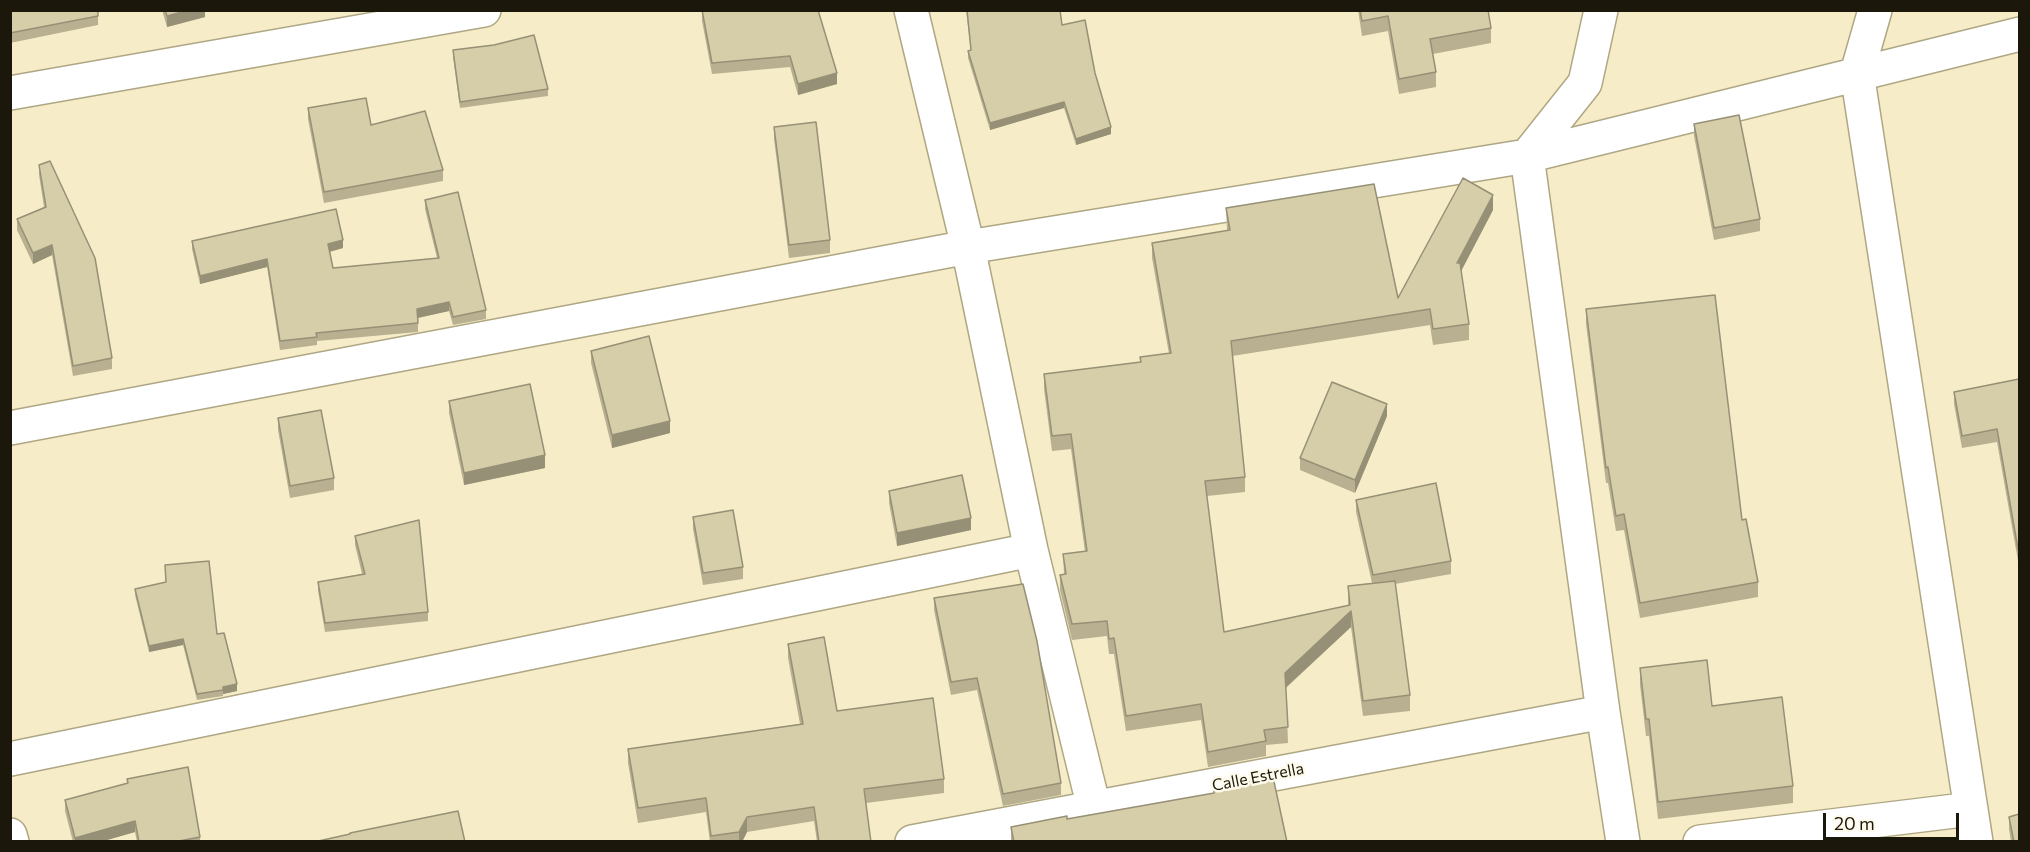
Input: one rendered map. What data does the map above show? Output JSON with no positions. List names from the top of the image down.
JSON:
{
  "streets": {
    "street": ["Calle Estrella"]
  },
  "scale_bar": "20 m"
}
